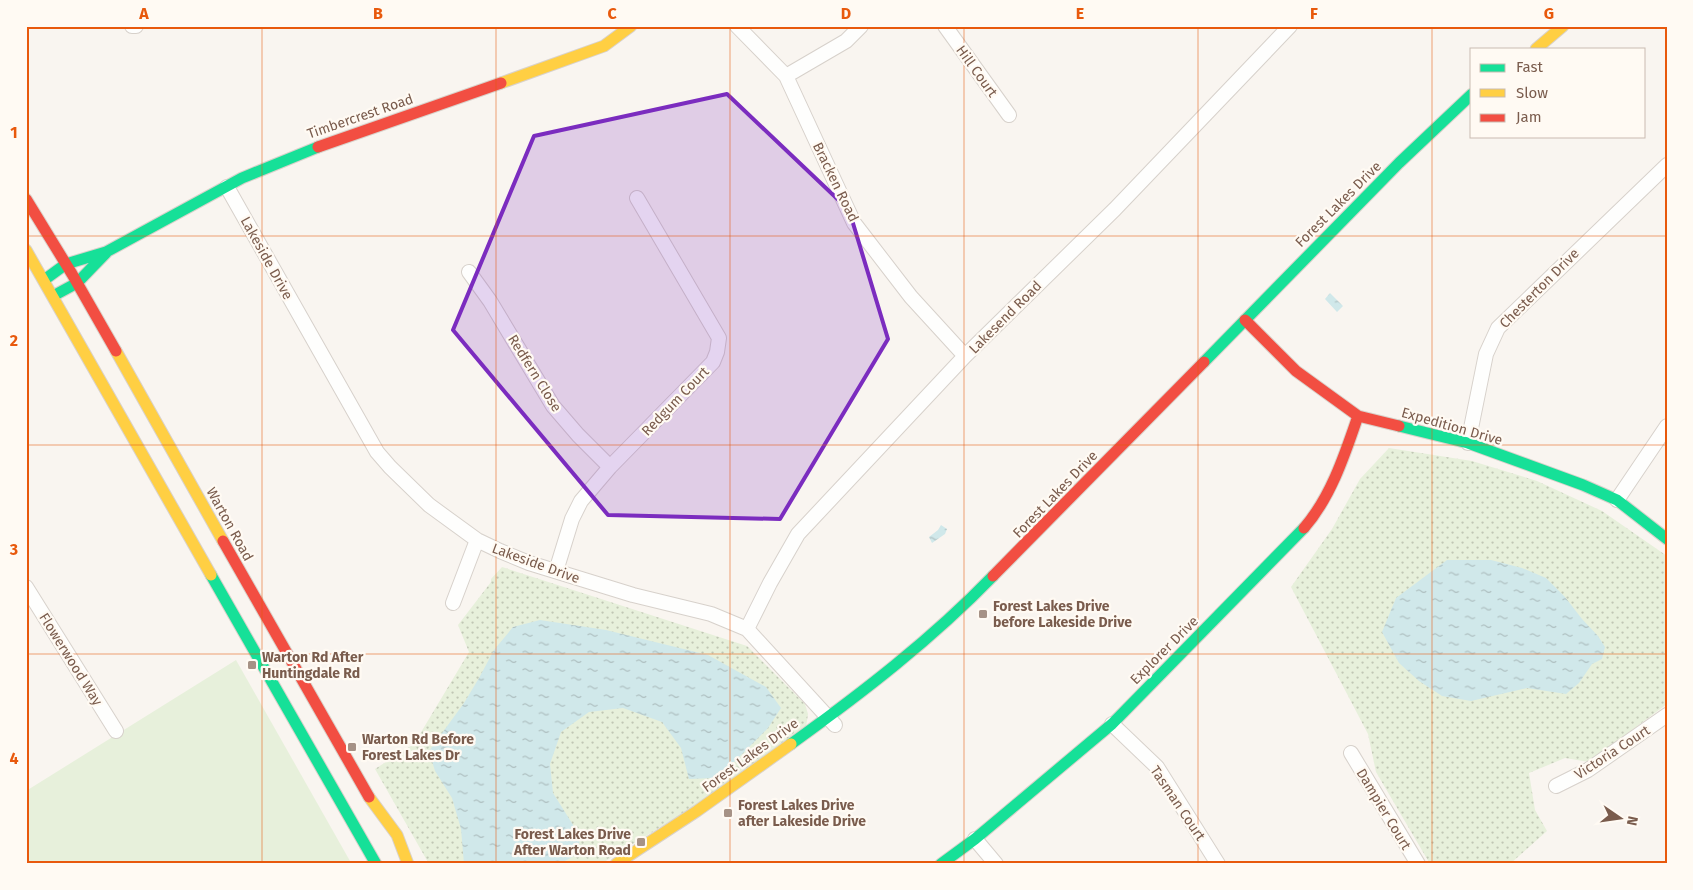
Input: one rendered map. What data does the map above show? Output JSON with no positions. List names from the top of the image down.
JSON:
{
  "streets": {
    "main road": [
      "Timbercrest Road",
      "Forest Lakes Drive",
      "Expedition Drive",
      "Warton Road",
      "Explorer Drive"
    ],
    "street": [
      "Hill Court",
      "Bracken Road",
      "Lakeside Drive",
      "Chesterton Drive",
      "Lakesend Road",
      "Redfern Close",
      "Redgum Court",
      "Flowerwood Way",
      "Victoria Court",
      "Tasman Court",
      "Dampier Court"
    ]
  },
  "crossings": [
    ["Timbercrest Road", "Lakeside Drive"],
    ["Timbercrest Road", "Warton Road"],
    ["Bracken Road", "Lakesend Road"],
    ["Forest Lakes Drive", "Lakeside Drive"],
    ["Forest Lakes Drive", "Expedition Drive"],
    ["Lakeside Drive", "Lakesend Road"],
    ["Lakeside Drive", "Redgum Court"],
    ["Chesterton Drive", "Expedition Drive"],
    ["Redfern Close", "Redgum Court"],
    ["Expedition Drive", "Explorer Drive"],
    ["Explorer Drive", "Tasman Court"]
  ],
  "places": {
    "transit": [
      "Forest Lakes Drive before Lakeside Drive",
      "Warton Rd After Huntingdale Rd",
      "Warton Rd Before Forest Lakes Dr",
      "Forest Lakes Drive after Lakeside Drive",
      "Forest Lakes Drive After Warton Road"
    ]
  },
  "legend": ["Fast", "Slow", "Jam"],
  "north": "right",
  "grid": {
    "columns": [
      "A",
      "B",
      "C",
      "D",
      "E",
      "F",
      "G"
    ],
    "rows": [
      "1",
      "2",
      "3",
      "4"
    ]
  }
}
